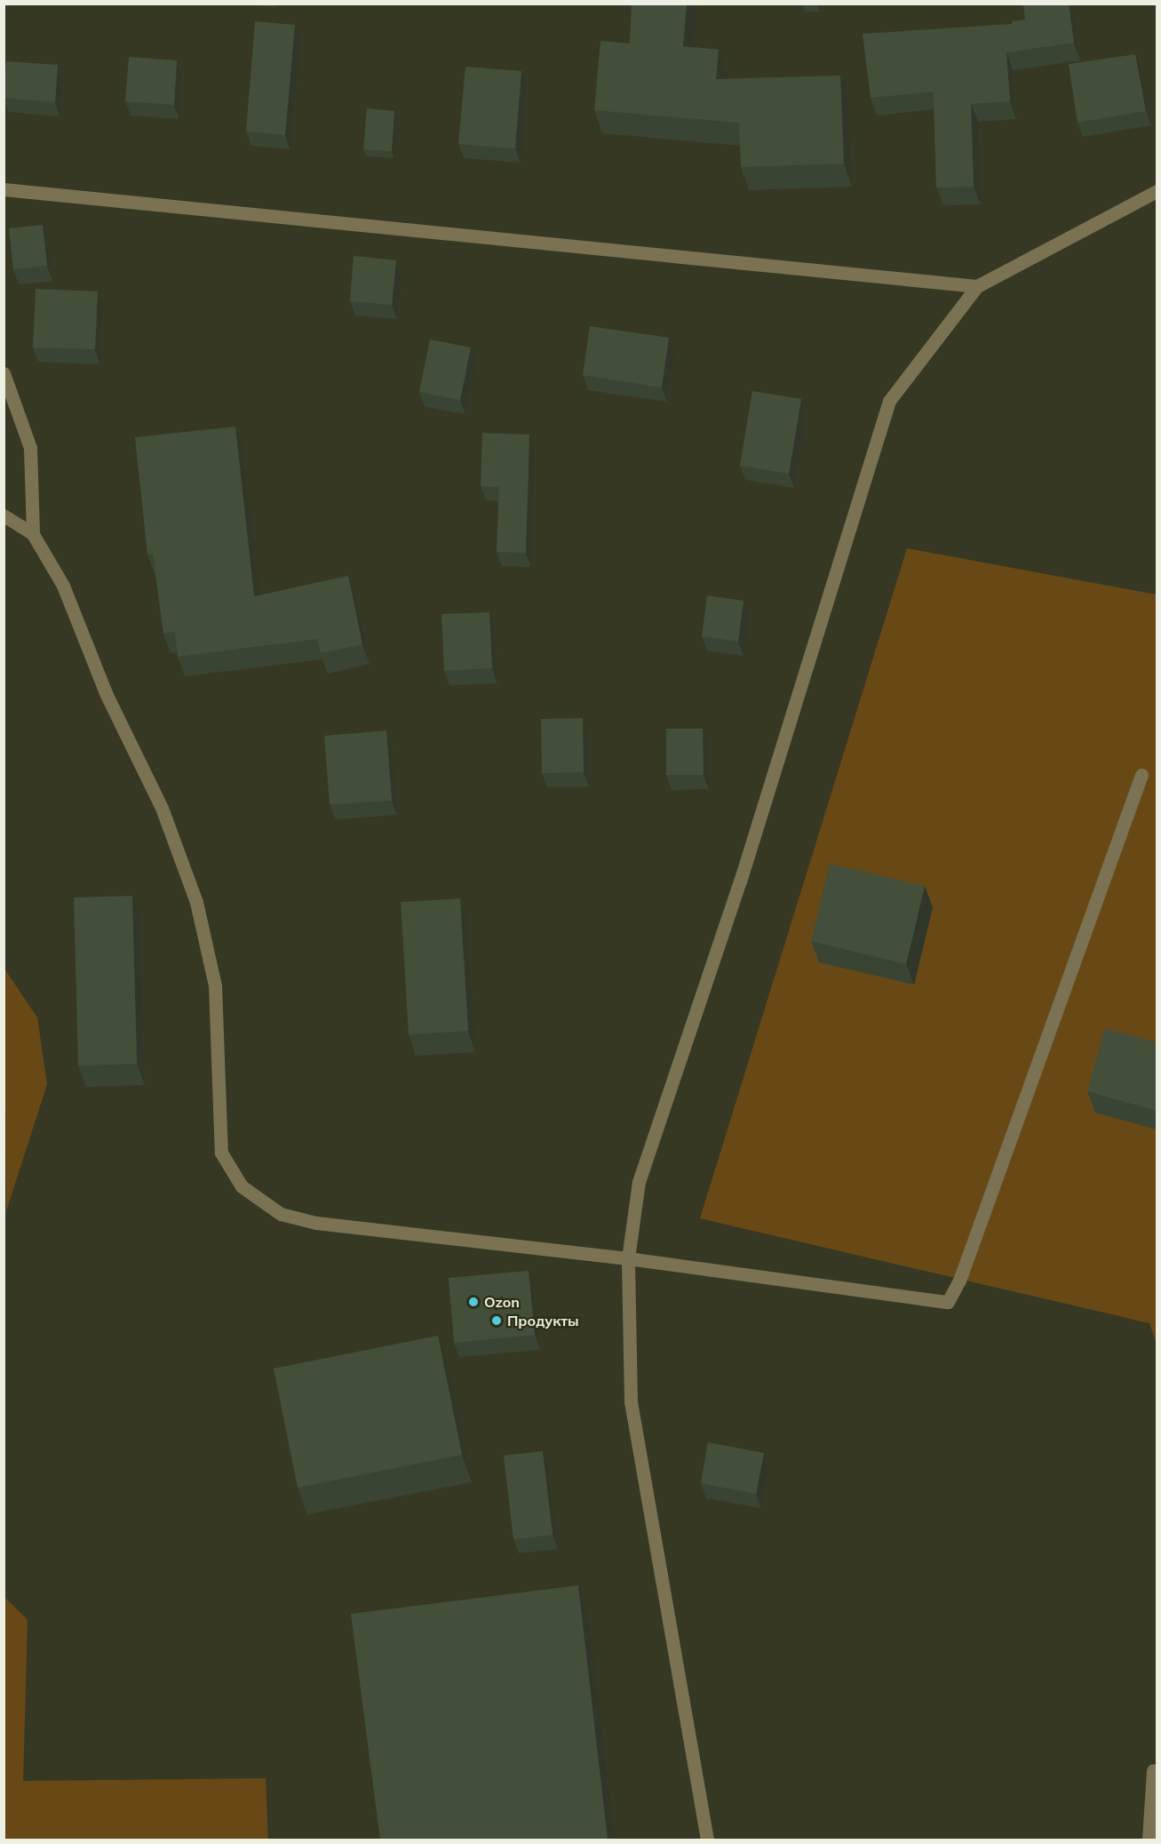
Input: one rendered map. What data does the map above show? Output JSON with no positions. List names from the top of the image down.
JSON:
{
  "places": ["Ozon", "Продукты"]
}
